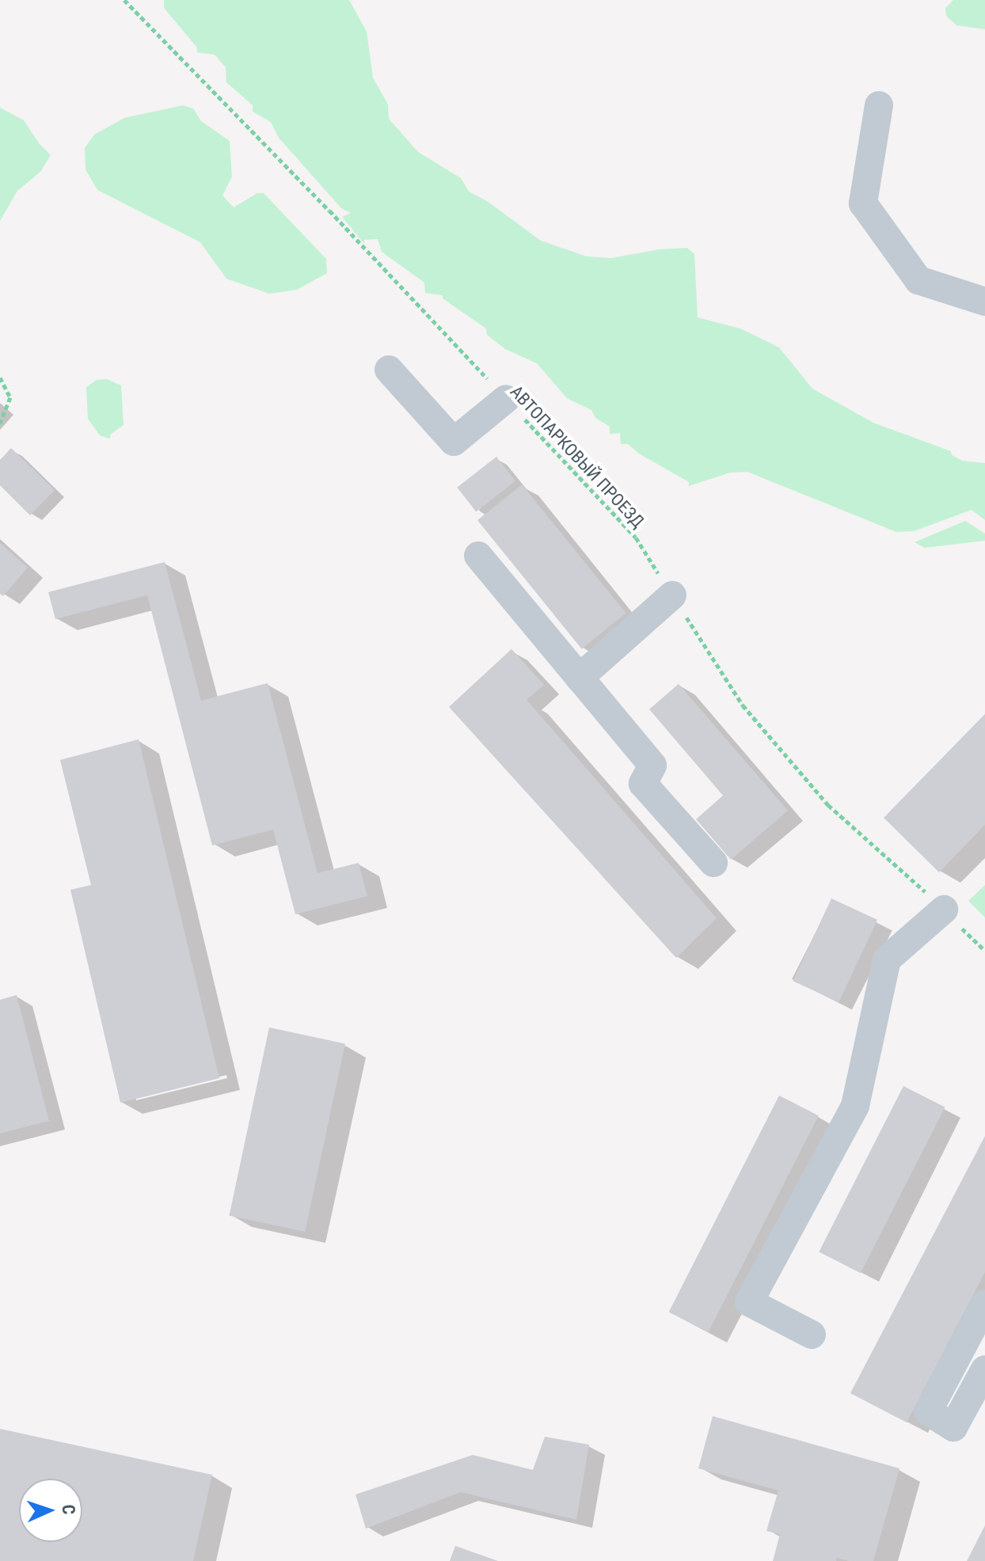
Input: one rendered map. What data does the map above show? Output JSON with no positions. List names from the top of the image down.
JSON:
{
  "streets": {
    "path": ["АВТОПАРКОВЫЙ ПРОЕЗД"]
  },
  "north": "right"
}
